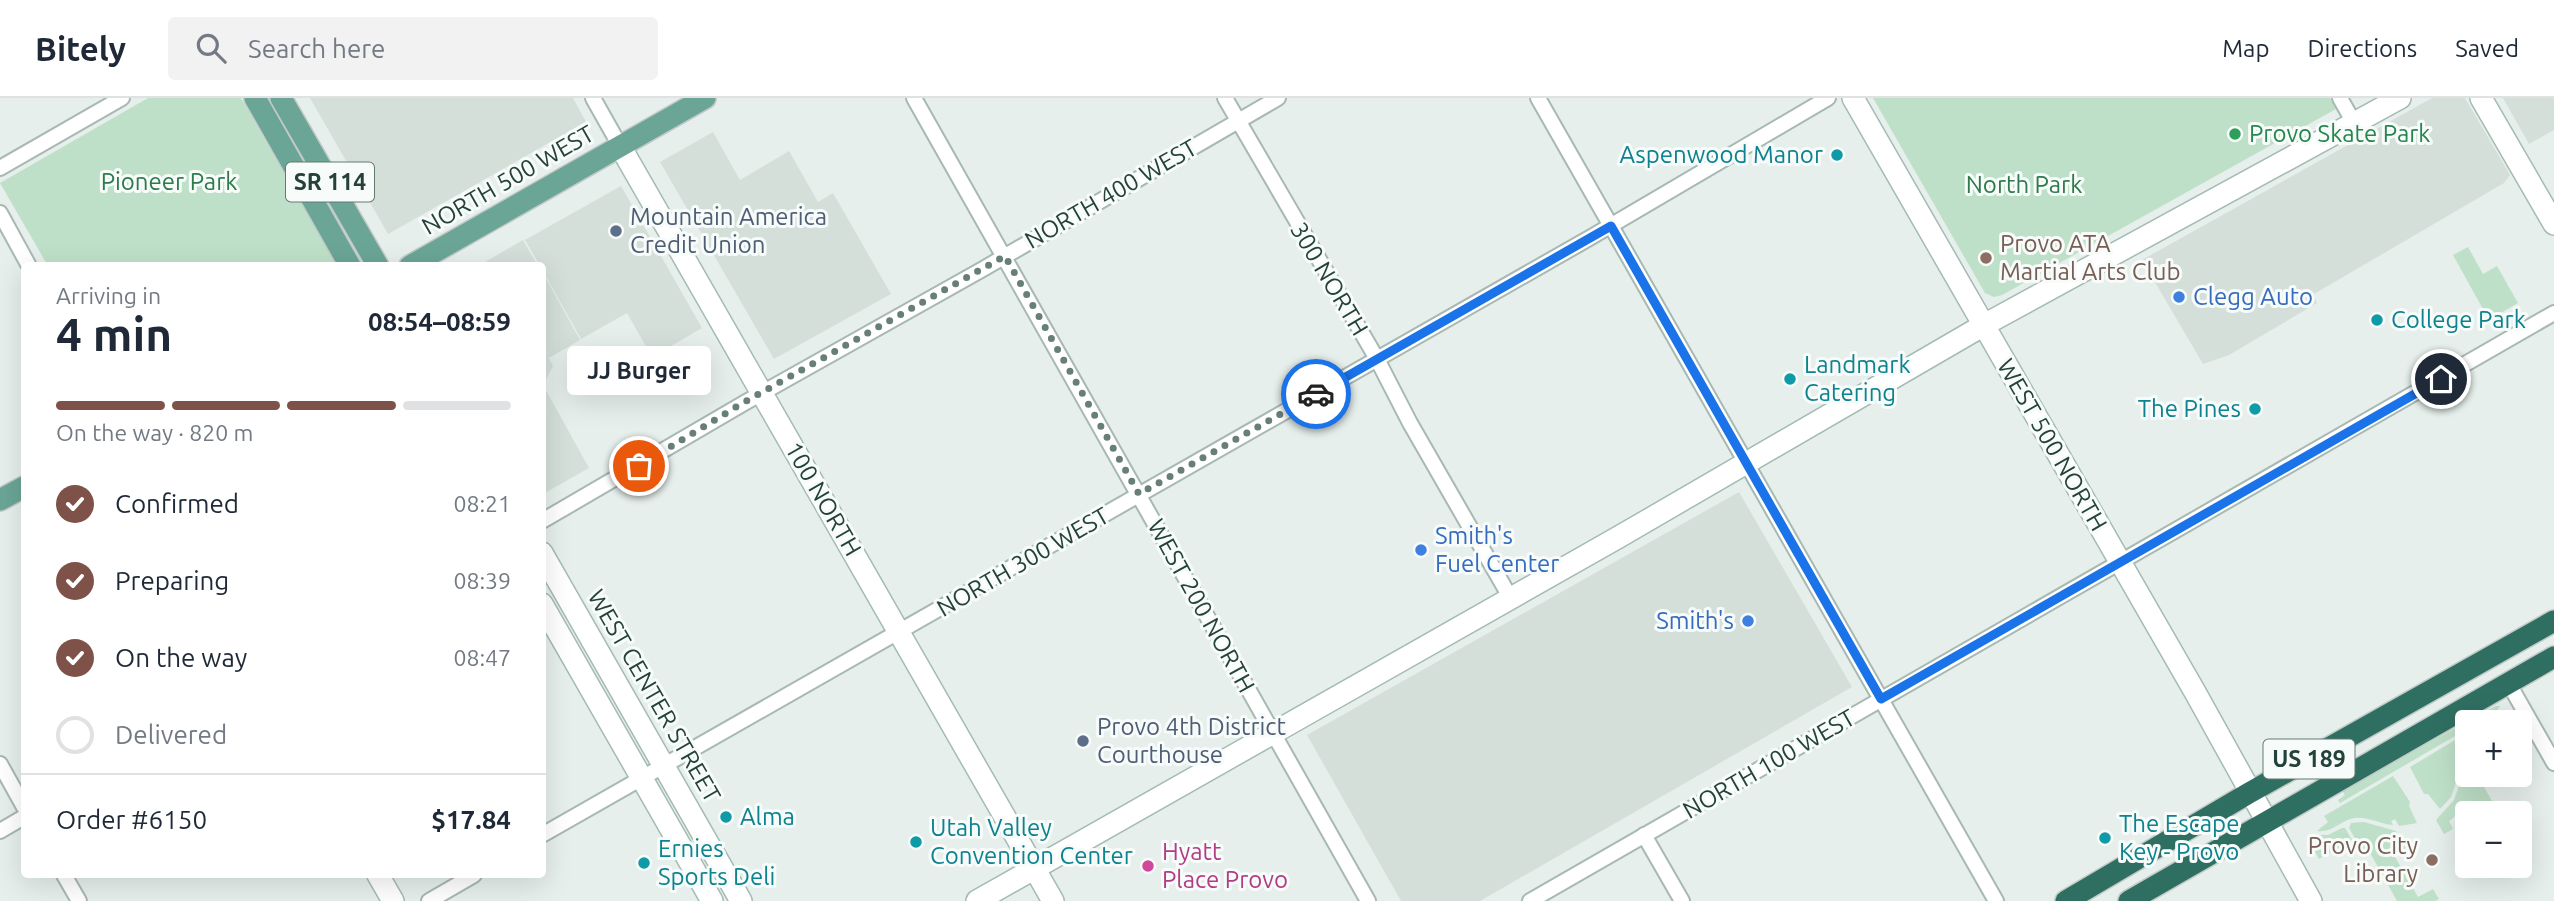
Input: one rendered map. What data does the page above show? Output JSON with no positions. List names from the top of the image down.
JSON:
{
  "streets": {
    "highway": ["US 189"],
    "main road": [
      "NORTH 500 WEST",
      "SR 114",
      "WEST 500 NORTH",
      "100 NORTH",
      "WEST CENTER STREET"
    ],
    "street": [
      "NORTH 400 WEST",
      "300 NORTH",
      "NORTH 300 WEST",
      "WEST 200 NORTH",
      "NORTH 100 WEST"
    ]
  },
  "crossings": [
    ["NORTH 500 WEST", "100 NORTH"],
    ["NORTH 400 WEST", "300 NORTH"],
    ["NORTH 400 WEST", "100 NORTH"],
    ["NORTH 400 WEST", "WEST 200 NORTH"],
    ["300 NORTH", "NORTH 300 WEST"],
    ["WEST 500 NORTH", "US 189"],
    ["WEST 500 NORTH", "NORTH 100 WEST"],
    ["100 NORTH", "NORTH 300 WEST"],
    ["NORTH 300 WEST", "WEST 200 NORTH"],
    ["NORTH 300 WEST", "WEST CENTER STREET"]
  ],
  "parks": ["Pioneer Park", "North Park"],
  "places": [
    "Provo Skate Park",
    "Aspenwood Manor",
    "Mountain America Credit Union",
    "Provo ATA Martial Arts Club",
    "Clegg Auto",
    "College Park",
    "Landmark Catering",
    "The Pines",
    "JJ Burger",
    "Smith's Fuel Center",
    "Smith's",
    "Provo 4th District Courthouse",
    "Alma",
    "The Escape Key - Provo",
    "Utah Valley Convention Center",
    "Provo City Library",
    "Ernies Sports Deli",
    "Hyatt Place Provo"
  ],
  "page": {
    "header": "Bitely",
    "search": "Search here",
    "nav": ["Map", "Directions", "Saved"],
    "heading": ["4 min", "Arriving in", "08:54–08:59"],
    "panel": ["Order #6150", "$17.84"],
    "bubble": "JJ Burger",
    "bar": "On the way · 820 m",
    "list": [
      ["Confirmed", "08:21"],
      ["Preparing", "08:39"],
      ["On the way", "08:47"],
      "Delivered"
    ],
    "map_buttons": ["+", "−"]
  }
}
